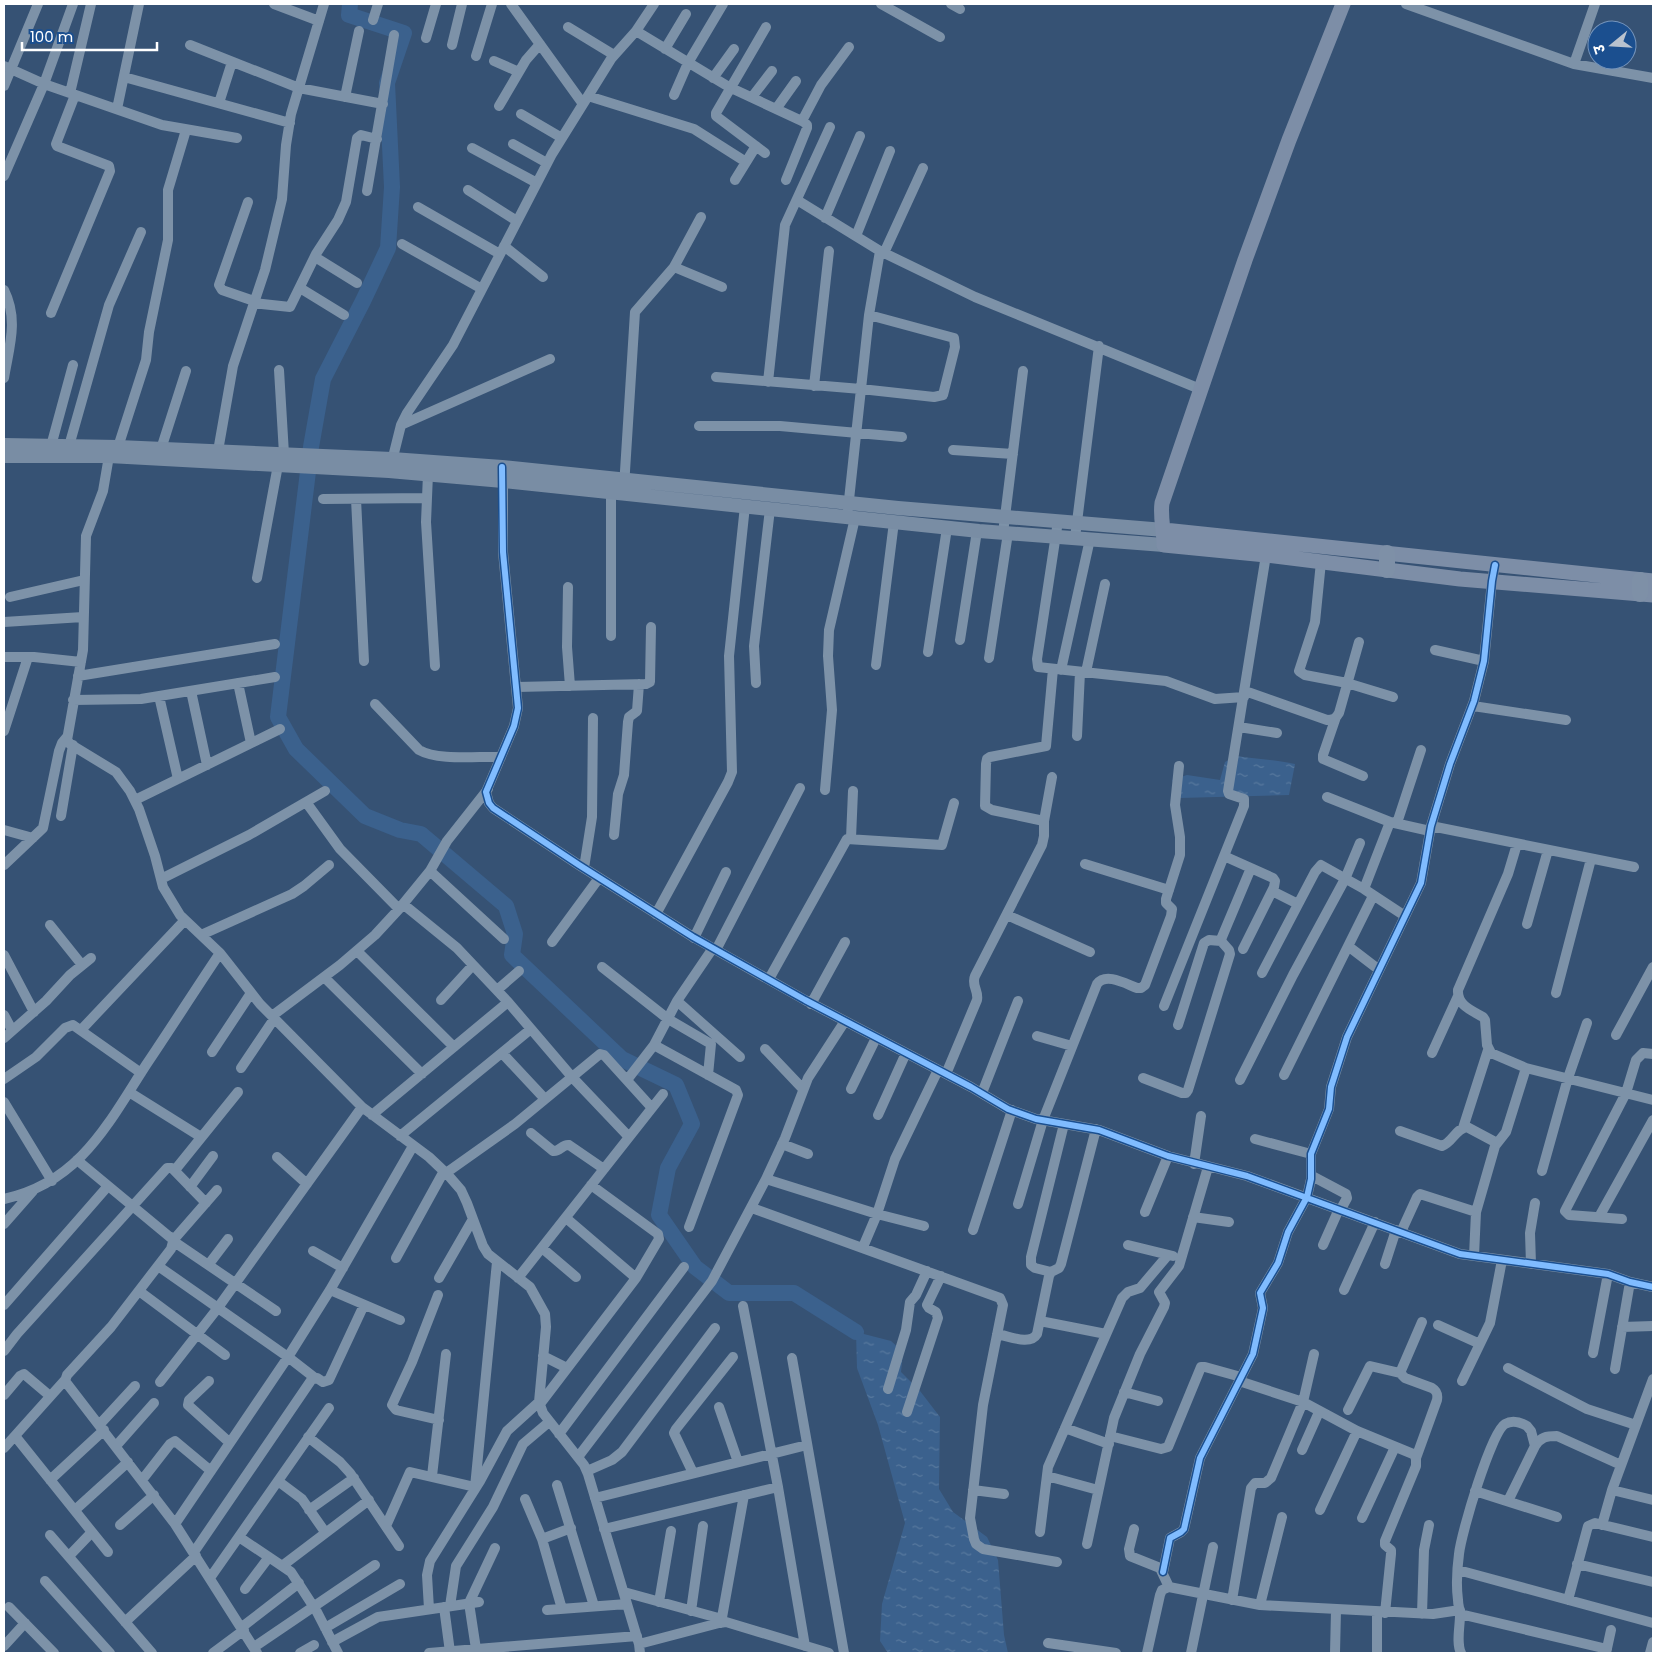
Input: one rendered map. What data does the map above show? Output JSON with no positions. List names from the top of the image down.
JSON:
{
  "scale_bar": "100 m",
  "north": "left"
}
